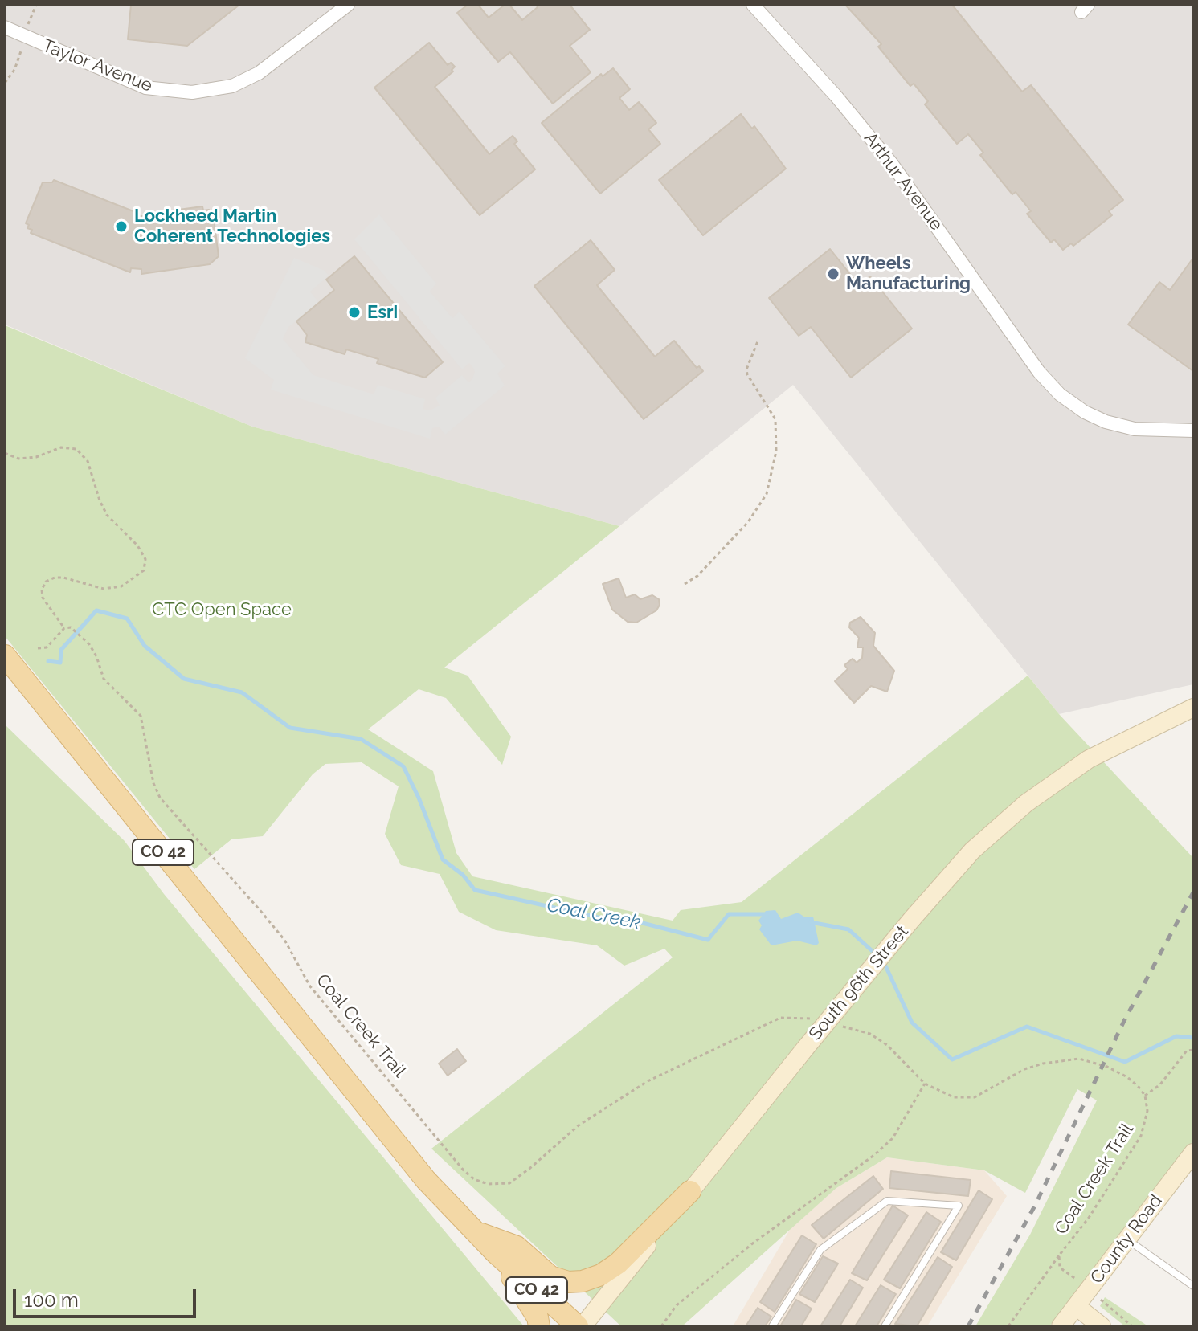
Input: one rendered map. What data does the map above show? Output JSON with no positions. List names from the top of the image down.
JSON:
{
  "streets": {
    "main road": ["CO 42", "South 96th Street", "County Road"],
    "street": ["Taylor Avenue", "Arthur Avenue"],
    "path": ["Coal Creek Trail"]
  },
  "crossings": [
    ["Coal Creek Trail", "County Road"]
  ],
  "water": ["Coal Creek"],
  "parks": ["CTC Open Space"],
  "places": ["Lockheed Martin Coherent Technologies", "Wheels Manufacturing", "Esri"],
  "scale_bar": "100 m"
}
